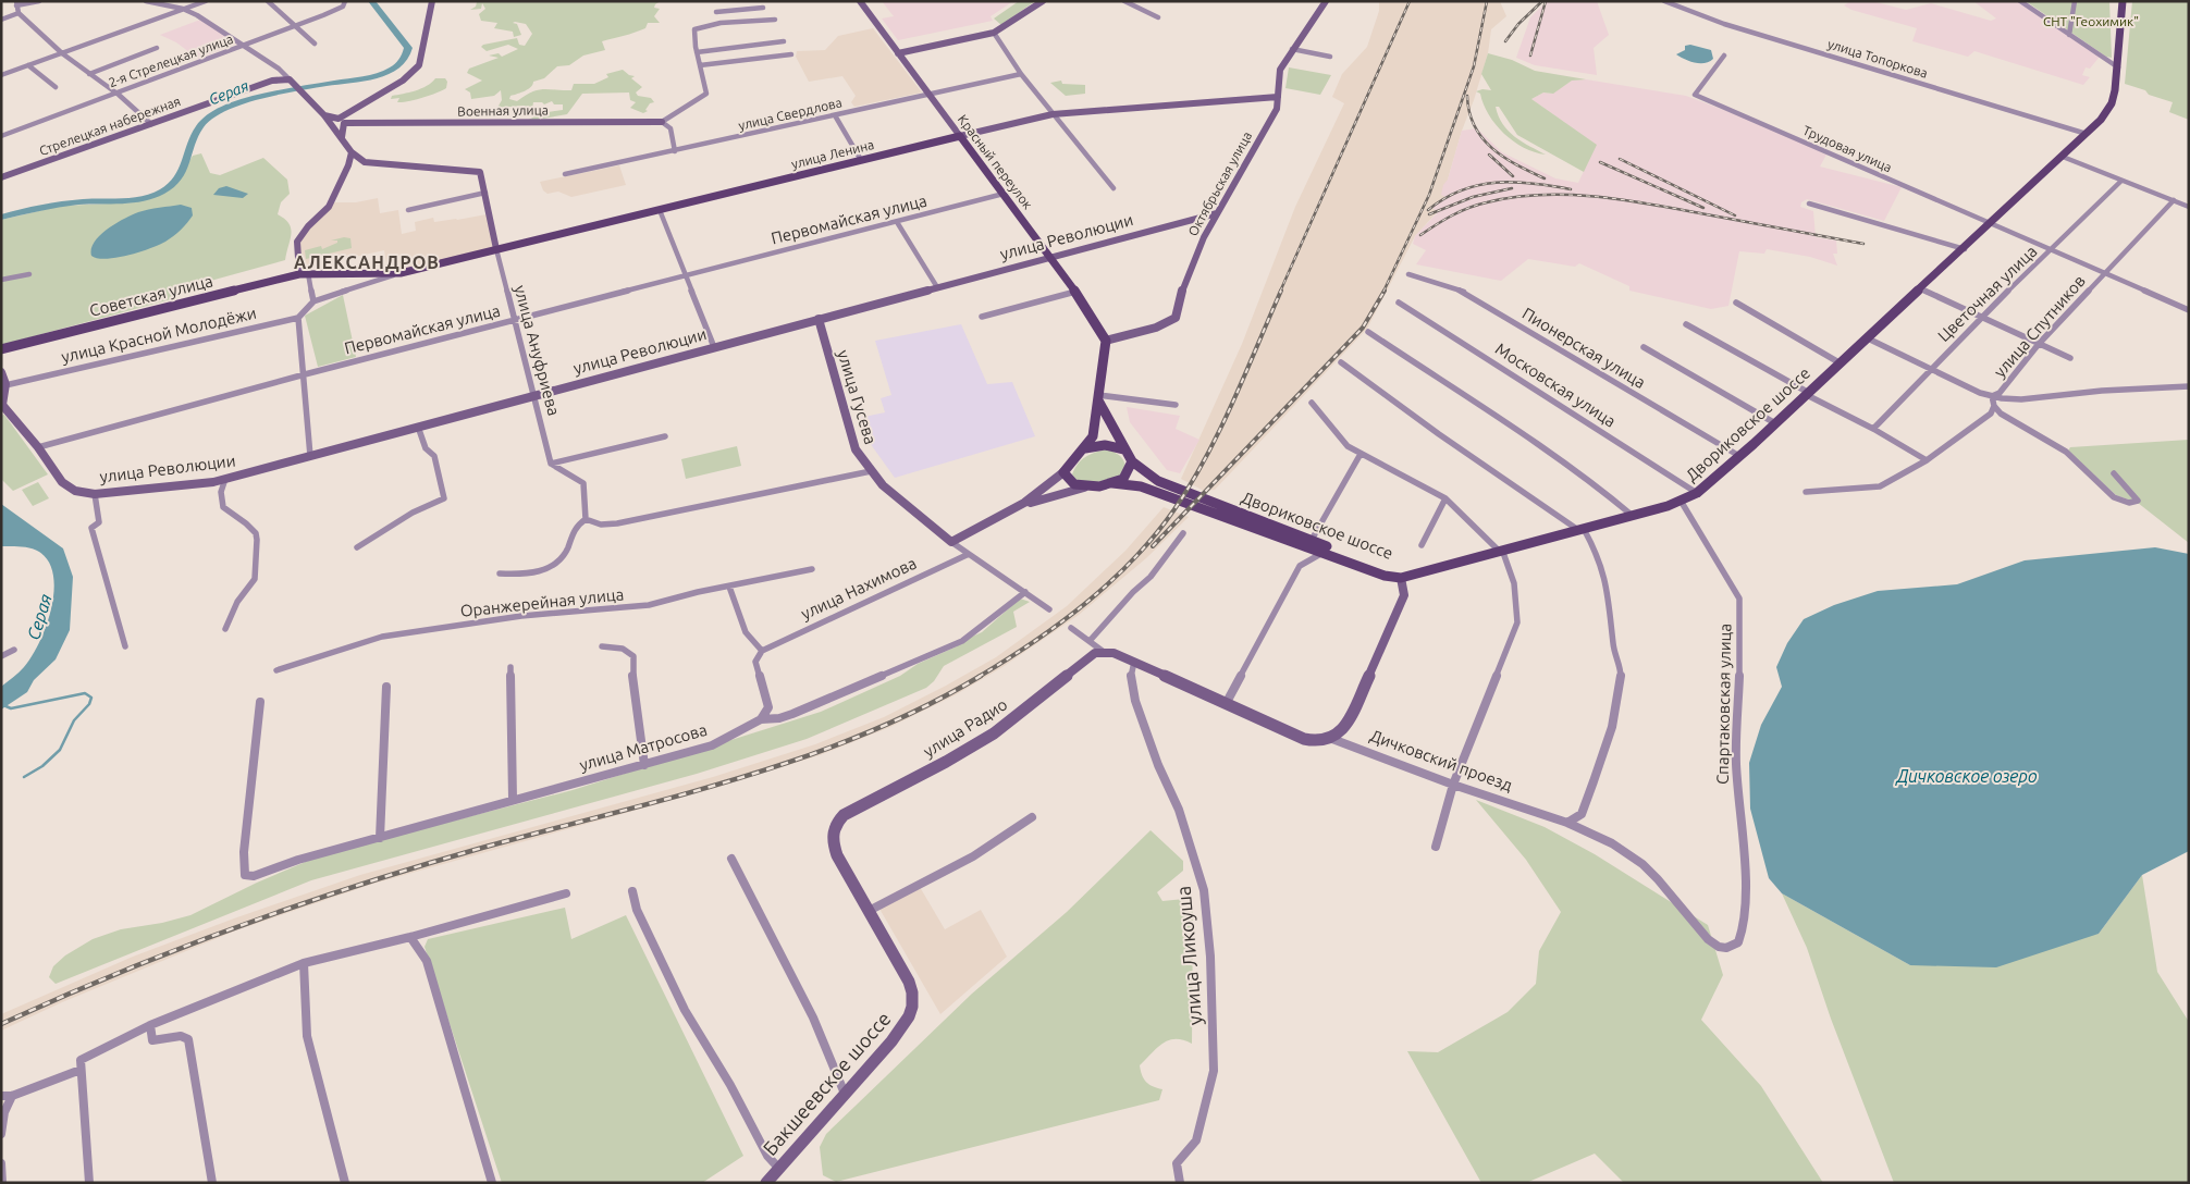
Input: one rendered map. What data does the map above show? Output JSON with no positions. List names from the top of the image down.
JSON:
{
  "streets": {
    "main road": [
      "улица Ленина",
      "Красный переулок",
      "Советская улица",
      "Двориковское шоссе"
    ],
    "street": [
      "улица Топоркова",
      "2-я Стрелецкая улица",
      "Военная улица",
      "улица Свердлова",
      "Стрелецкая набережная",
      "Трудовая улица",
      "Октябрьская улица",
      "Первомайская улица",
      "улица Революции",
      "Цветочная улица",
      "улица Спутников",
      "улица Красной Молодёжи",
      "Пионерская улица",
      "улица Ануфриева",
      "Московская улица",
      "улица Гусева",
      "улица Нахимова",
      "Оранжерейная улица",
      "Спартаковская улица",
      "улица Радио",
      "улица Матросова",
      "Дичковский проезд",
      "улица Ликоуша",
      "Бакшеевское шоссе"
    ]
  },
  "crossings": [
    ["улица Топоркова", "Двориковское шоссе"],
    ["улица Свердлова", "Красный переулок"],
    ["Трудовая улица", "Цветочная улица"],
    ["Трудовая улица", "улица Спутников"],
    ["Трудовая улица", "Двориковское шоссе"],
    ["улица Ленина", "Красный переулок"],
    ["улица Ленина", "Октябрьская улица"],
    ["улица Ленина", "Советская улица"],
    ["улица Ленина", "улица Ануфриева"],
    ["Красный переулок", "Октябрьская улица"],
    ["Красный переулок", "Первомайская улица"],
    ["Красный переулок", "улица Революции"],
    ["Октябрьская улица", "улица Революции"],
    ["Первомайская улица", "улица Революции"],
    ["Первомайская улица", "улица Ануфриева"],
    ["улица Революции", "улица Ануфриева"],
    ["улица Революции", "улица Гусева"],
    ["Пионерская улица", "Двориковское шоссе"],
    ["Московская улица", "Двориковское шоссе"],
    ["Двориковское шоссе", "Спартаковская улица"],
    ["Спартаковская улица", "Дичковский проезд"],
    ["улица Радио", "Дичковский проезд"],
    ["улица Радио", "Бакшеевское шоссе"],
    ["Дичковский проезд", "улица Ликоуша"]
  ],
  "districts": ["АЛЕКСАНДРОВ"],
  "water": ["Серая", "Дичковское озеро"],
  "parks": ["СНТ \"Геохимик\""]
}
